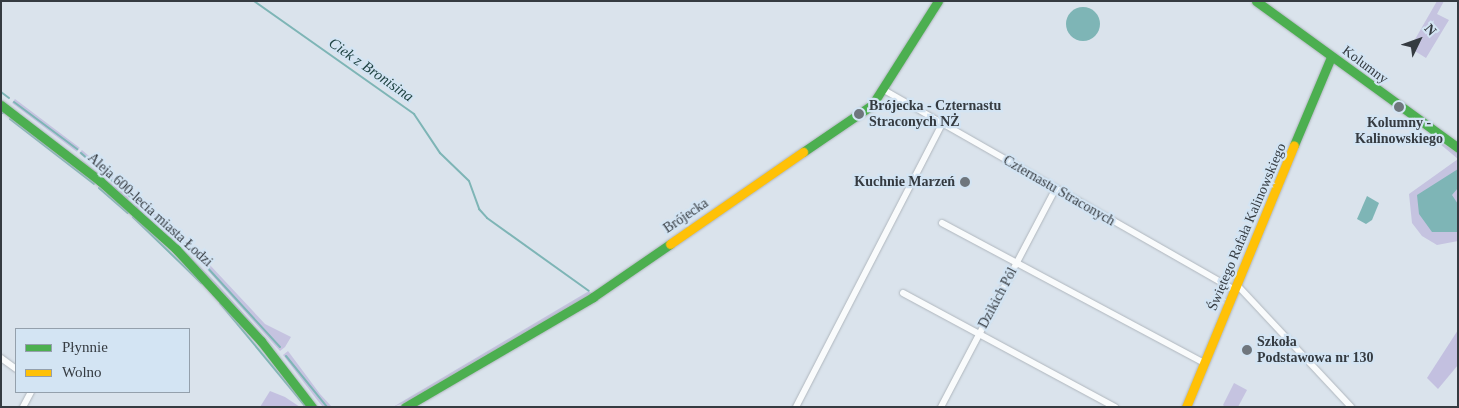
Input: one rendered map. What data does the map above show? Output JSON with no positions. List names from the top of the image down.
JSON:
{
  "streets": {
    "street": [
      "Kolumny",
      "Czternastu Straconych",
      "Aleja 600-lecia miasta Łodzi",
      "Brójecka",
      "Świętego Rafała Kalinowskiego",
      "Dzikich Pól"
    ]
  },
  "crossings": [
    ["Kolumny", "Świętego Rafała Kalinowskiego"],
    ["Czternastu Straconych", "Brójecka"],
    ["Czternastu Straconych", "Świętego Rafała Kalinowskiego"],
    ["Czternastu Straconych", "Dzikich Pól"]
  ],
  "water": ["Ciek z Bronisina"],
  "places": [
    "Kolumny - Kalinowskiego",
    "Brójecka - Czternastu Straconych NŻ",
    "Kuchnie Marzeń",
    "Szkoła Podstawowa nr 130"
  ],
  "legend": ["Płynnie", "Wolno"],
  "north": "top right"
}
